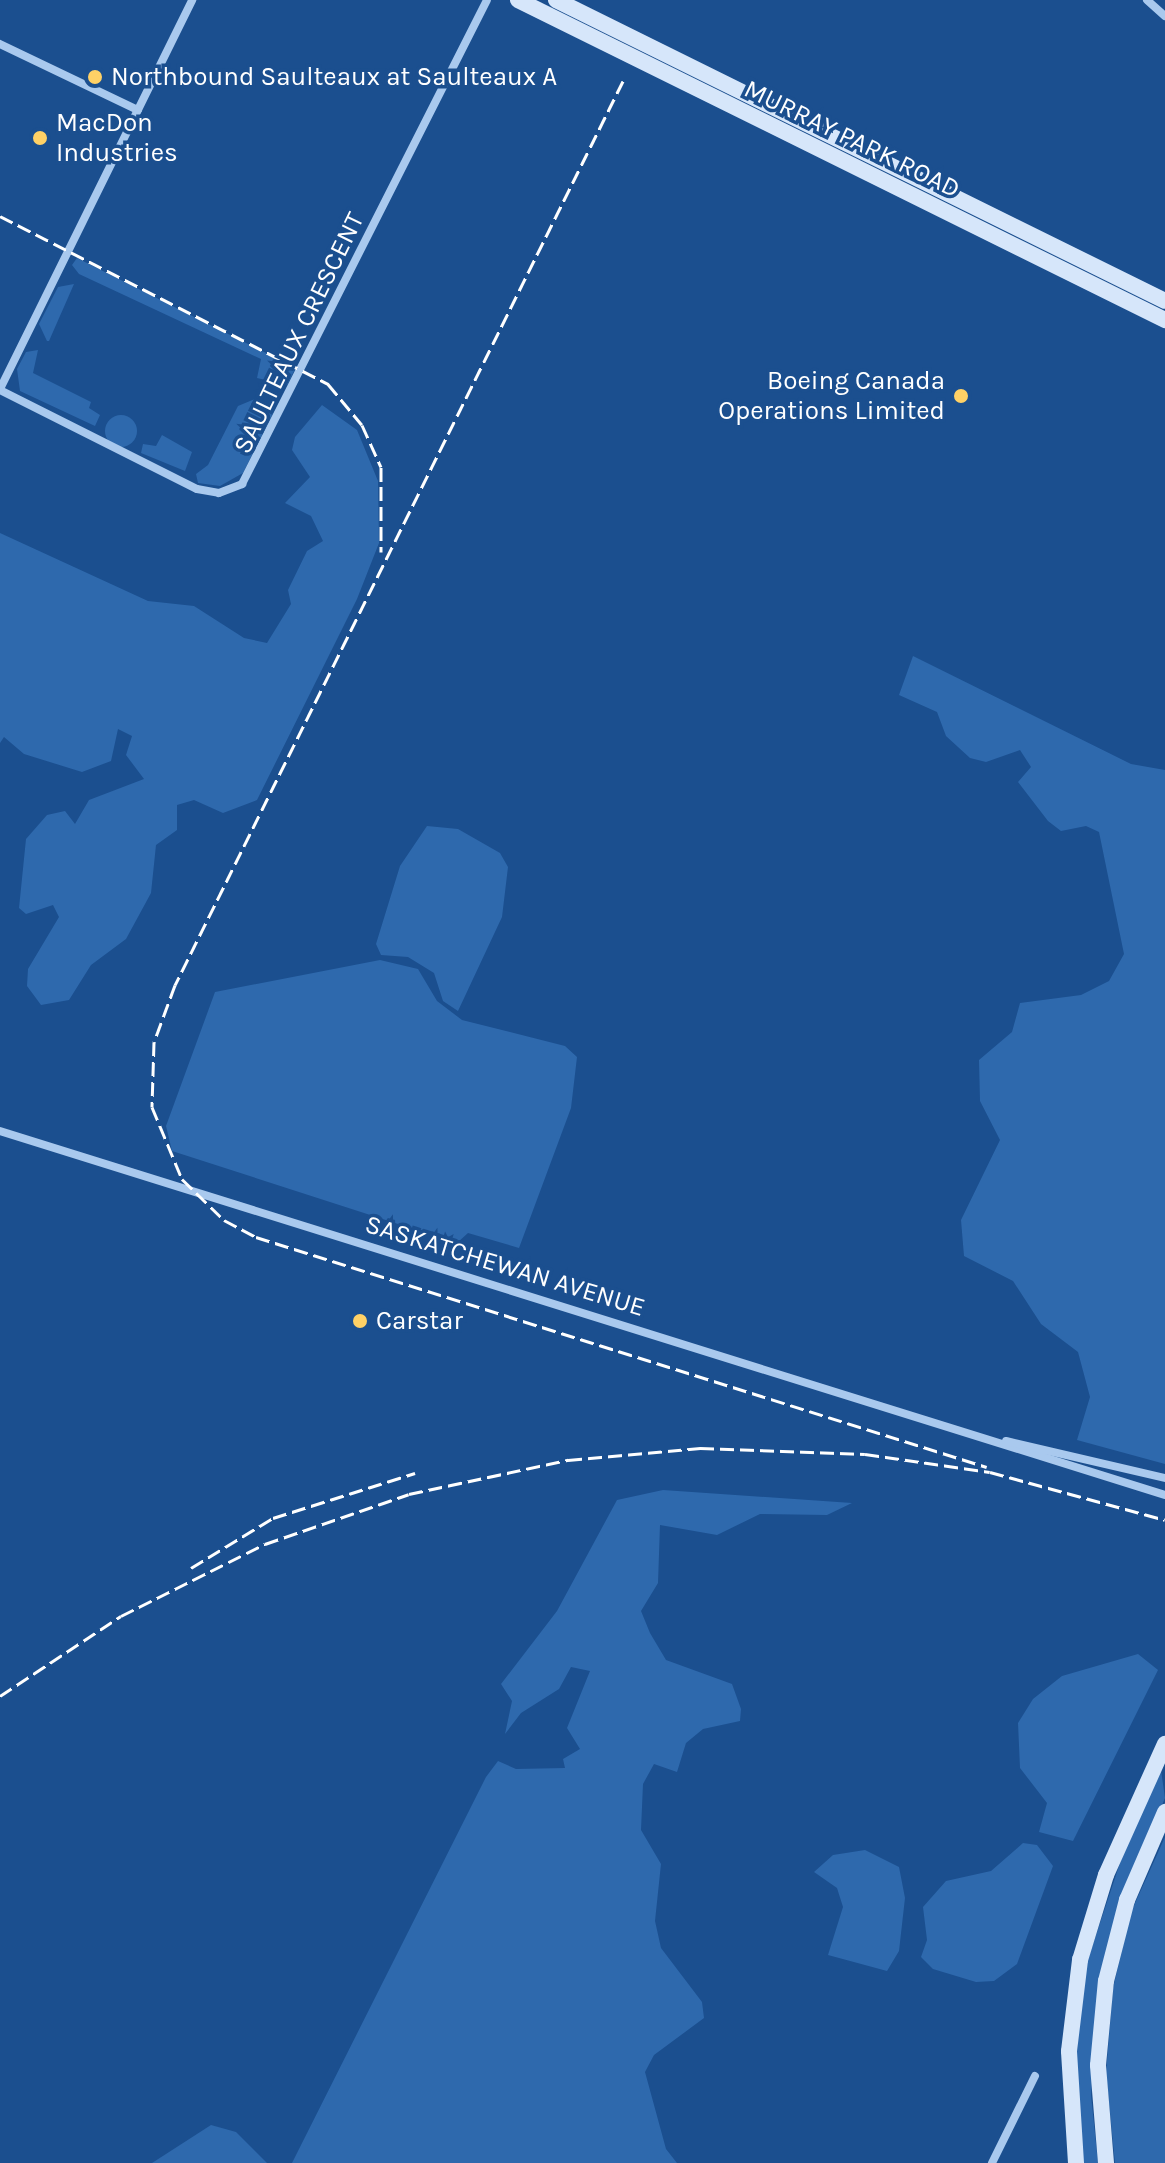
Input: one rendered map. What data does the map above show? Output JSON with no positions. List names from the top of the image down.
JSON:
{
  "streets": {
    "street": ["MURRAY PARK ROAD", "SAULTEAUX CRESCENT", "SASKATCHEWAN AVENUE"]
  },
  "places": [
    "Northbound Saulteaux at Saulteaux A",
    "MacDon Industries",
    "Boeing Canada Operations Limited",
    "Carstar"
  ]
}
